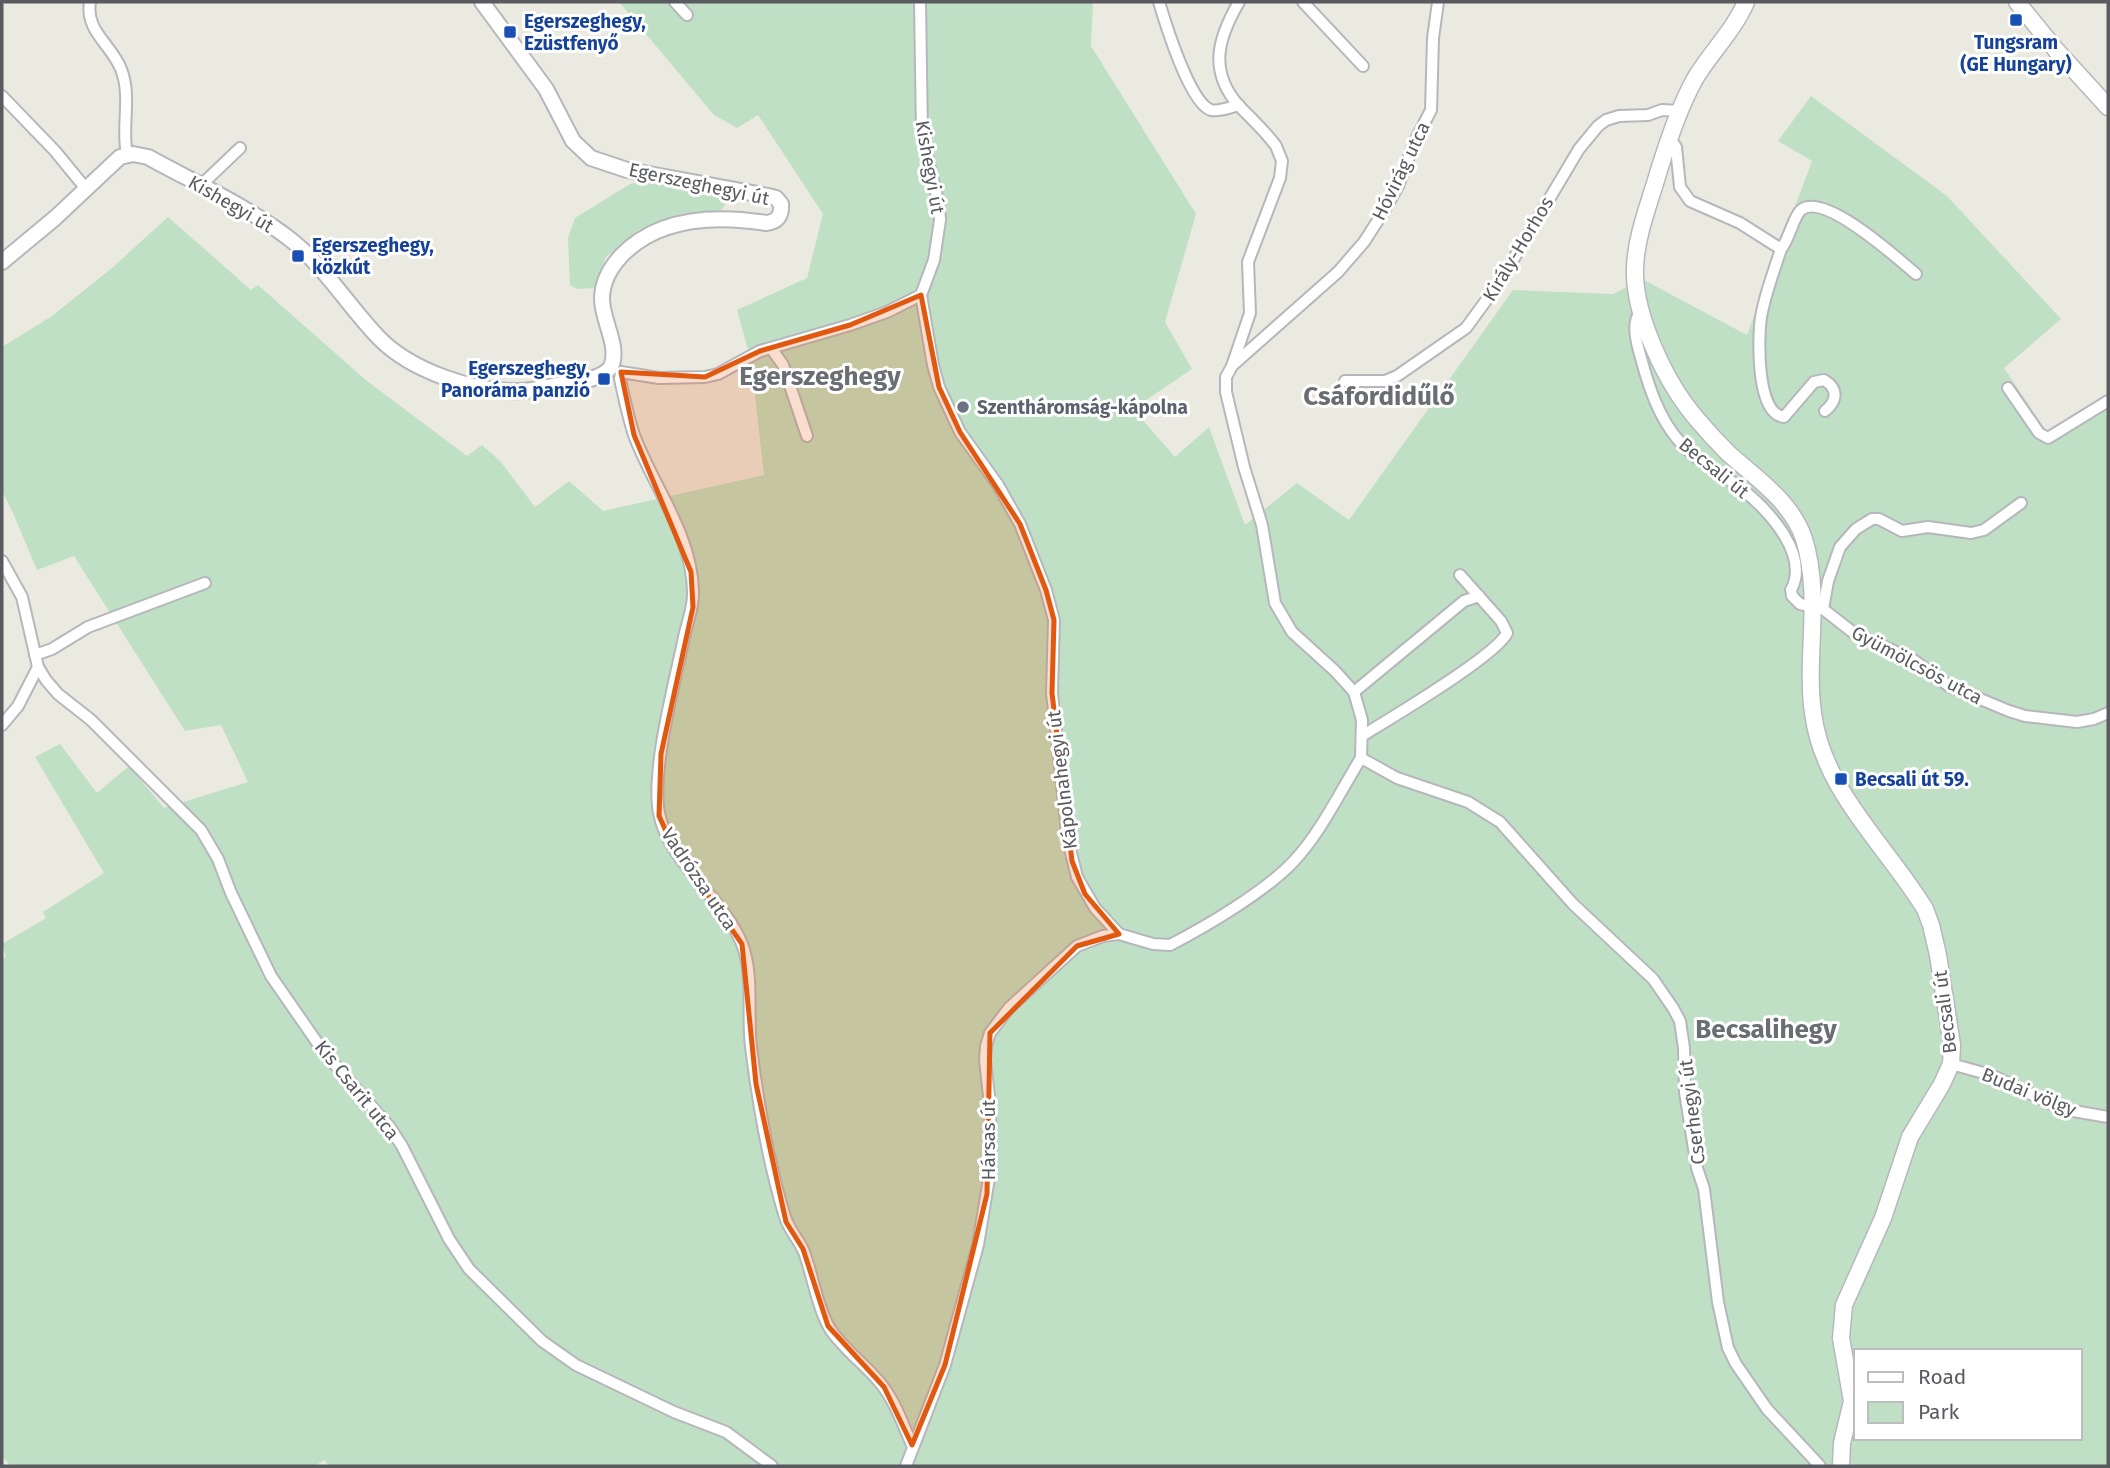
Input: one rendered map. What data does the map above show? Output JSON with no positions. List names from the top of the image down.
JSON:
{
  "streets": {
    "main road": ["Becsali út"],
    "street": [
      "Kishegyi út",
      "Hóvirág utca",
      "Egerszeghegyi út",
      "Király-Horhos",
      "Gyümölcsös utca",
      "Kápolnahegyi út",
      "Vadrózsa utca",
      "Kis Csarit utca",
      "Budai völgy",
      "Cserhegyi út",
      "Hársas út"
    ]
  },
  "crossings": [
    ["Kishegyi út", "Egerszeghegyi út"],
    ["Kishegyi út", "Kápolnahegyi út"],
    ["Kishegyi út", "Vadrózsa utca"],
    ["Egerszeghegyi út", "Vadrózsa utca"],
    ["Király-Horhos", "Becsali út"],
    ["Becsali út", "Gyümölcsös utca"],
    ["Becsali út", "Budai völgy"],
    ["Kápolnahegyi út", "Hársas út"],
    ["Vadrózsa utca", "Hársas út"]
  ],
  "districts": ["Egerszeghegy", "Csáfordidűlő", "Becsalihegy"],
  "places": {
    "transit": [
      "Tungsram (GE Hungary)",
      "Egerszeghegy, Ezüstfenyő",
      "Egerszeghegy, közkút",
      "Egerszeghegy, Panoráma panzió",
      "Becsali út 59."
    ],
    "other": ["Szentháromság-kápolna"]
  },
  "legend": ["Road", "Park"]
}
